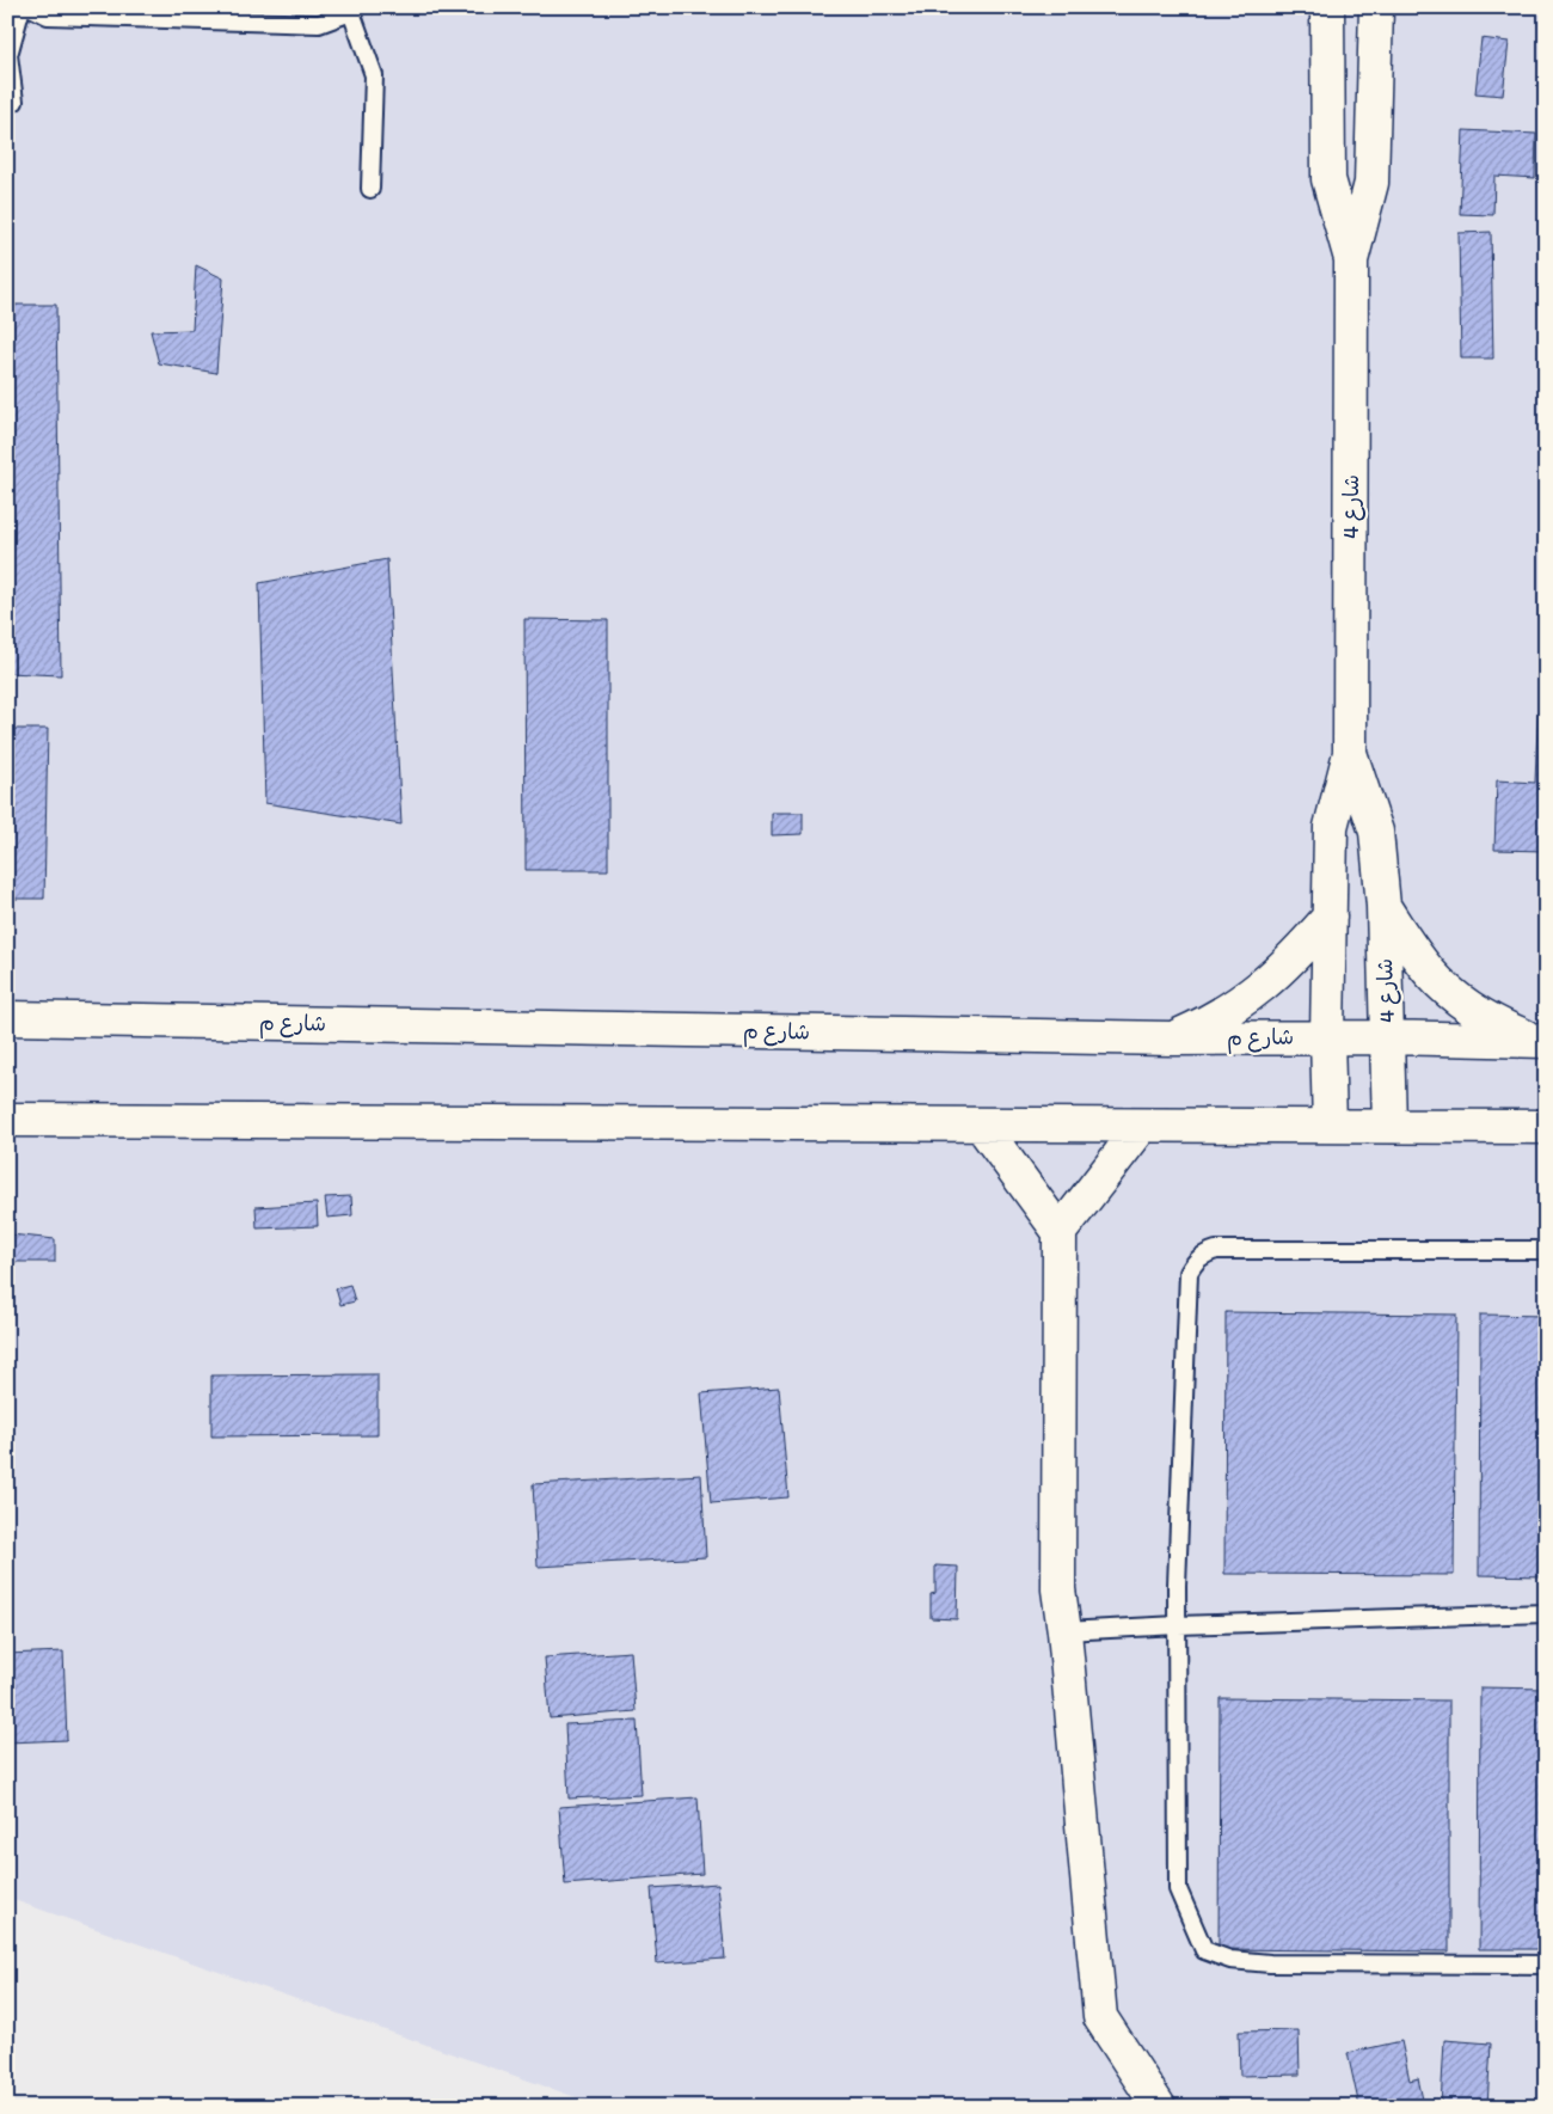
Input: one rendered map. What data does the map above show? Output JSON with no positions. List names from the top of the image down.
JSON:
{
  "streets": {
    "street": ["شارع 4", "شارع م"]
  },
  "crossings": [
    ["شارع 4", "شارع م"]
  ]
}
